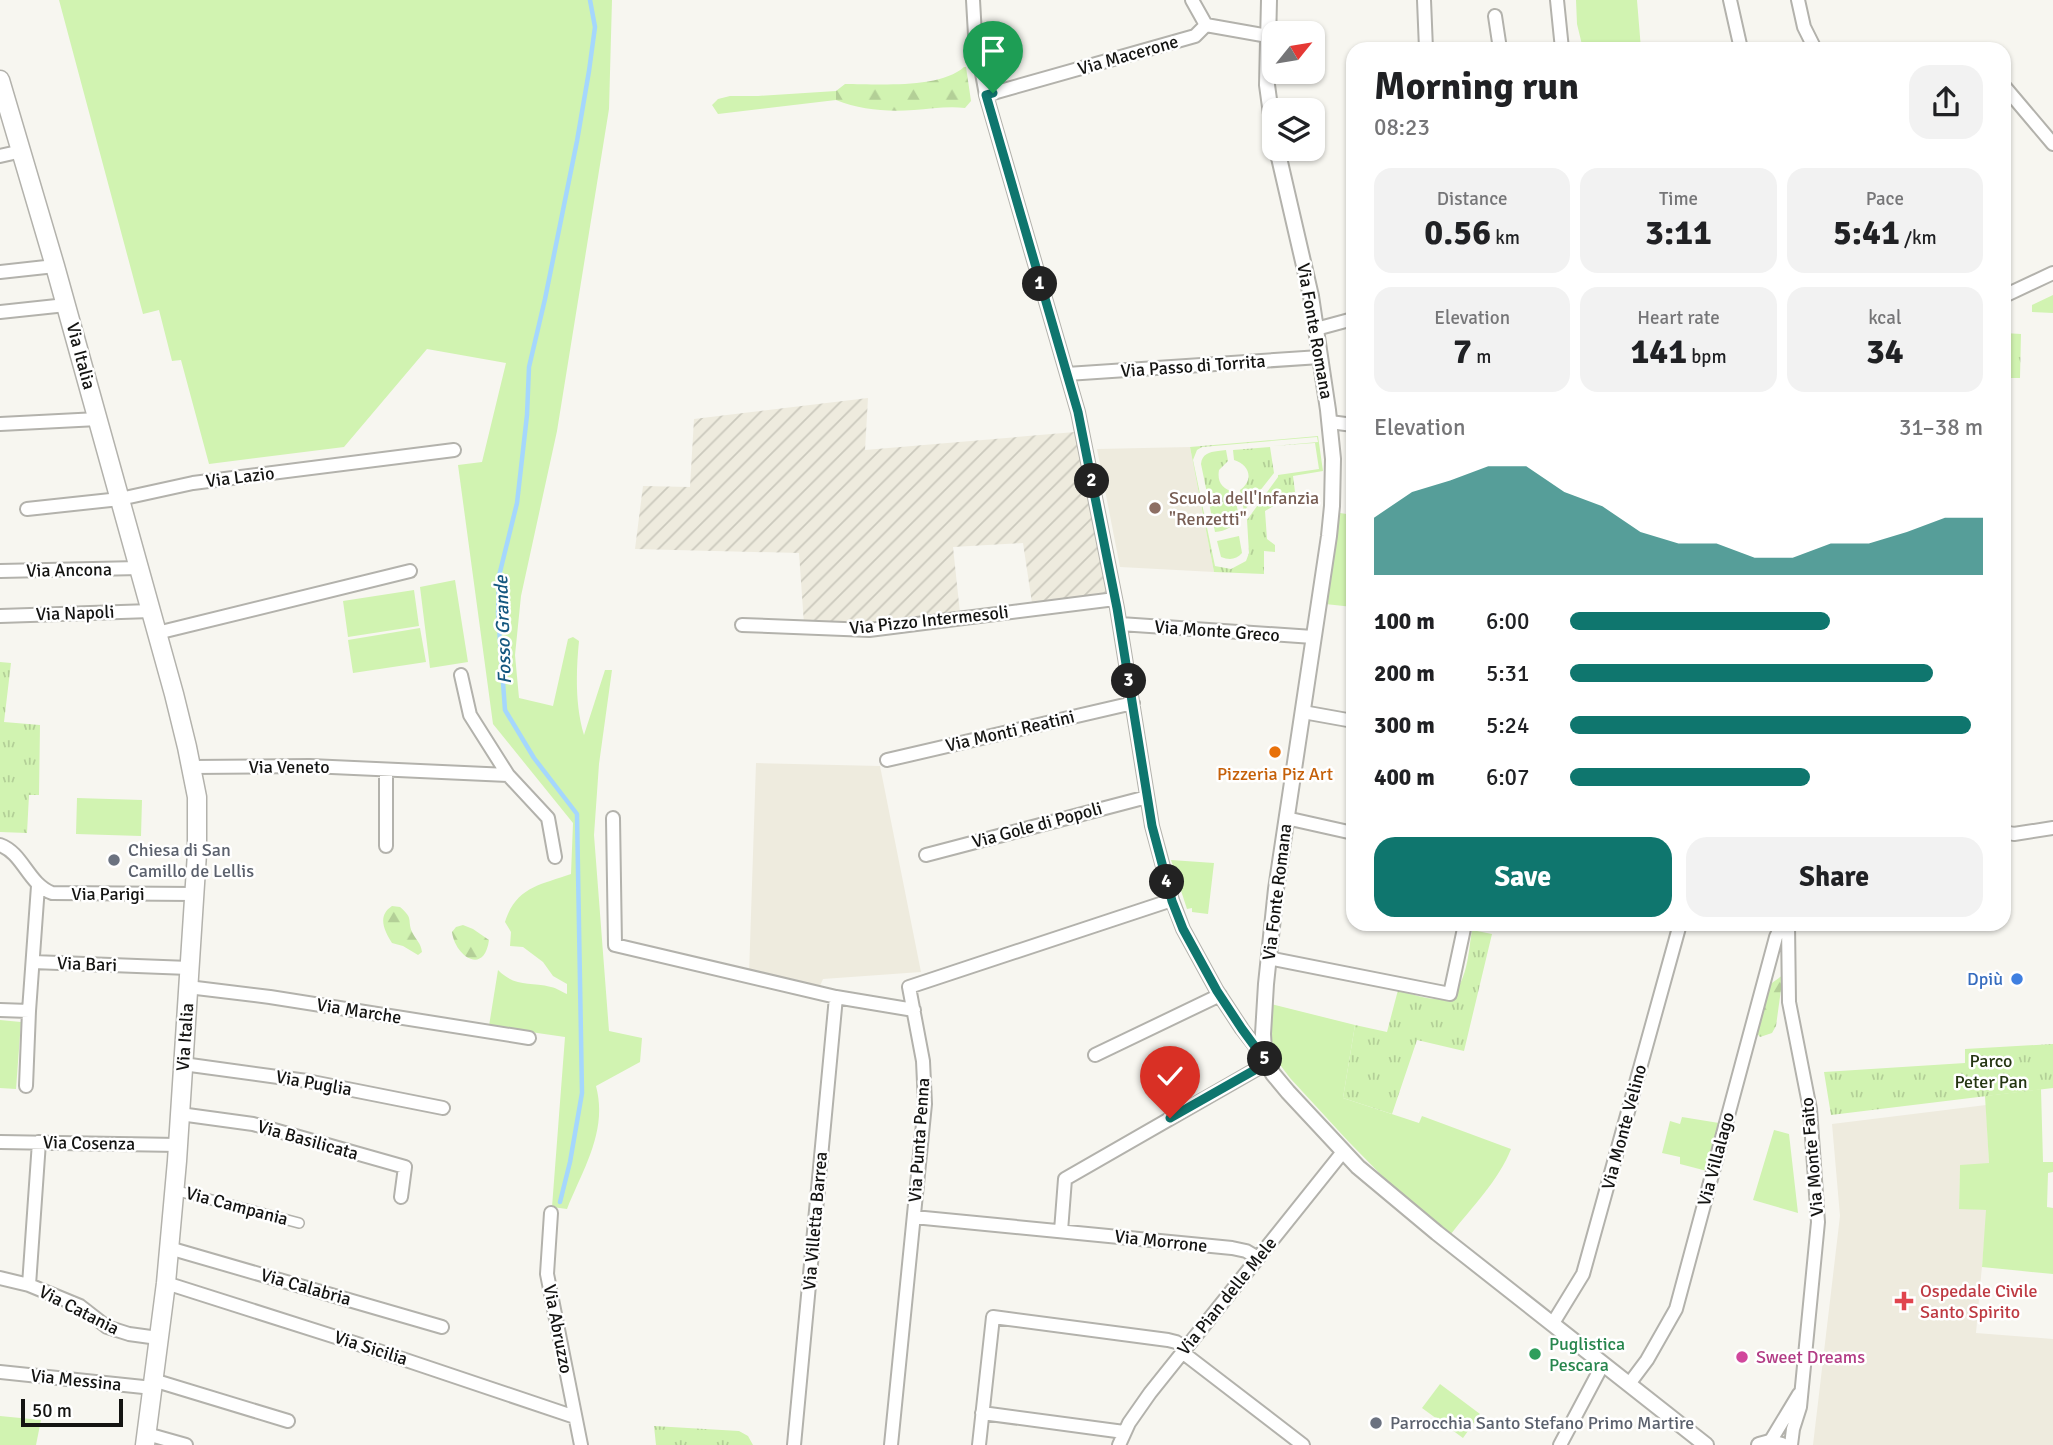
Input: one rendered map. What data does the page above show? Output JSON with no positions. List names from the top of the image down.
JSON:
{
  "streets": {
    "main road": ["Via Italia"],
    "street": [
      "Via Macerone",
      "Via Fonte Romana",
      "Via Passo di Torrita",
      "Via Lazio",
      "Via Ancona",
      "Via Napoli",
      "Via Pizzo Intermesoli",
      "Via Monte Greco",
      "Via Monti Reatini",
      "Via Veneto",
      "Via Gole di Popoli",
      "Via Parigi",
      "Via Bari",
      "Via Marche",
      "Via Puglia",
      "Via Monte Velino",
      "Via Basilicata",
      "Via Punta Penna",
      "Via Cosenza",
      "Via Monte Faito",
      "Via Villalago",
      "Via Campania",
      "Via Villetta Barrea",
      "Via Morrone",
      "Via Calabria",
      "Via Pian delle Mele",
      "Via Catania",
      "Via Abruzzo",
      "Via Sicilia",
      "Via Messina"
    ]
  },
  "crossings": [
    ["Via Fonte Romana", "Via Passo di Torrita"],
    ["Via Fonte Romana", "Via Monte Greco"],
    ["Via Italia", "Via Lazio"],
    ["Via Italia", "Via Ancona"],
    ["Via Italia", "Via Napoli"],
    ["Via Italia", "Via Veneto"],
    ["Via Italia", "Via Parigi"],
    ["Via Italia", "Via Bari"],
    ["Via Italia", "Via Marche"],
    ["Via Italia", "Via Puglia"],
    ["Via Italia", "Via Basilicata"],
    ["Via Italia", "Via Cosenza"],
    ["Via Italia", "Via Campania"],
    ["Via Italia", "Via Calabria"],
    ["Via Italia", "Via Catania"],
    ["Via Italia", "Via Sicilia"],
    ["Via Italia", "Via Messina"],
    ["Via Punta Penna", "Via Morrone"],
    ["Via Morrone", "Via Pian delle Mele"],
    ["Via Abruzzo", "Via Sicilia"]
  ],
  "water": ["Fosso Grande"],
  "parks": ["Parco Peter Pan"],
  "places": {
    "other": [
      "Scuola dell'Infanzia \"Renzetti\"",
      "Pizzeria Piz Art",
      "Chiesa di San Camillo de Lellis",
      "Dpiù",
      "Puglistica Pescara",
      "Sweet Dreams",
      "Parrocchia Santo Stefano Primo Martire"
    ],
    "health": ["Ospedale Civile Santo Spirito"]
  },
  "scale_bar": "50 m",
  "north": "top right",
  "page": {
    "heading": ["Morning run", "08:23"],
    "stats": [
      ["Distance", "0.56 km"],
      ["Time", "3:11"],
      ["Pace", "5:41 /km"],
      ["Elevation", "7 m"],
      ["Heart rate", "141 bpm"],
      ["kcal", "34"]
    ],
    "pins": [
      "1",
      "2",
      "3",
      "4",
      "5"
    ],
    "chart": ["Elevation", "31–38 m"],
    "list": [
      {
        "name": "100 m",
        "note": "6:00"
      },
      {
        "name": "200 m",
        "note": "5:31"
      },
      {
        "name": "300 m",
        "note": "5:24"
      },
      {
        "name": "400 m",
        "note": "6:07"
      }
    ],
    "buttons": ["Save", "Share"],
    "scale": "50 m"
  }
}
